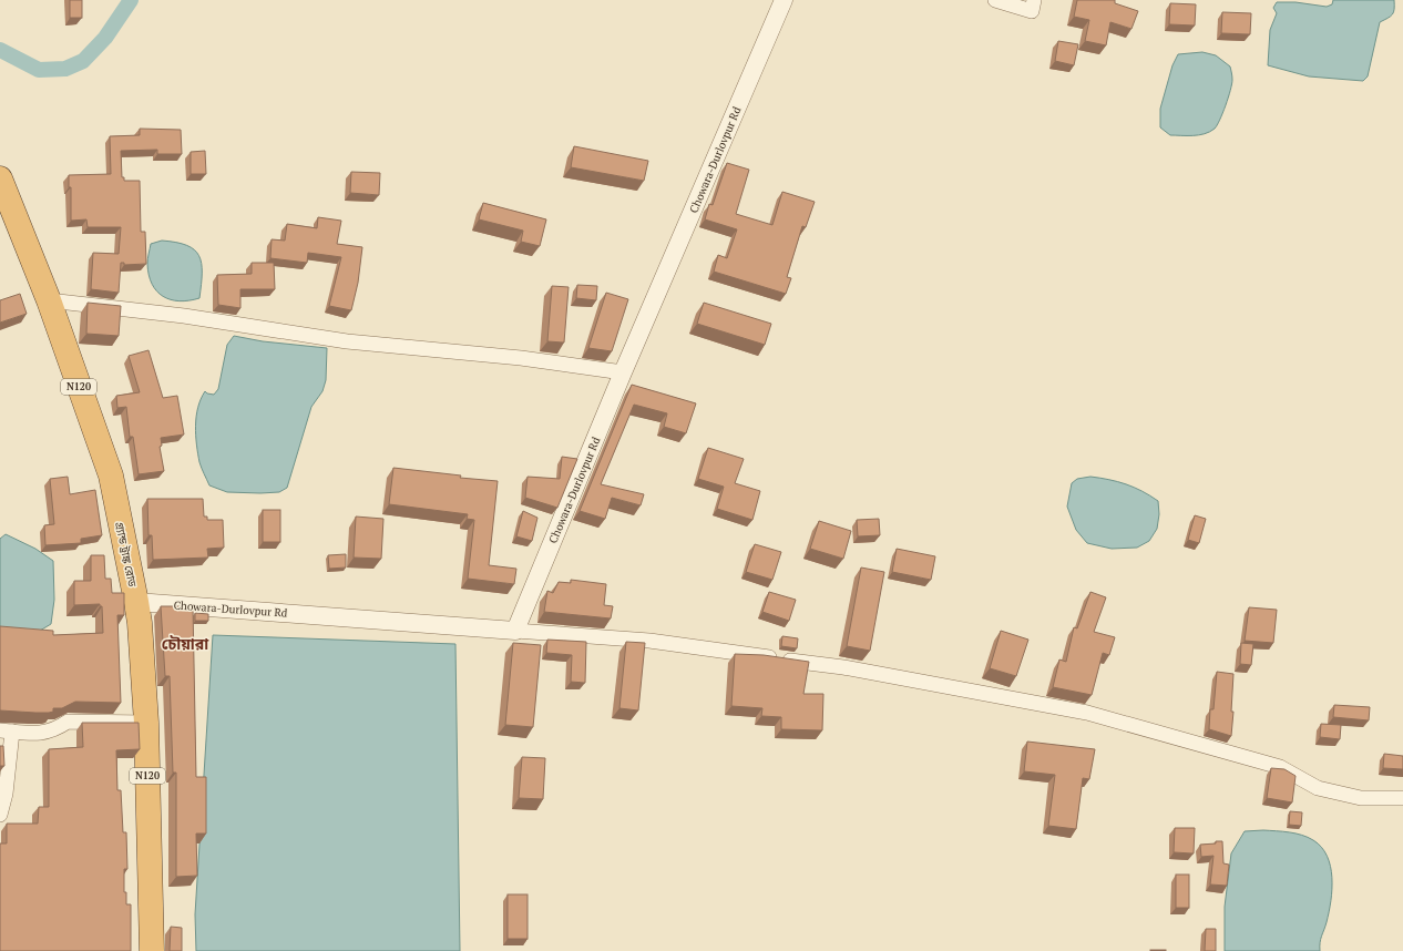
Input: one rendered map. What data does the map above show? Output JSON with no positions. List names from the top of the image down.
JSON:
{
  "streets": {
    "highway": ["N120", "গ্র্যান্ড ট্রাঙ্ক রোড"],
    "street": ["Chowara-Durlovpur Rd"]
  },
  "crossings": [
    ["Chowara-Durlovpur Rd", "গ্র্যান্ড ট্রাঙ্ক রোড"]
  ],
  "districts": ["চৌয়ারা"]
}
